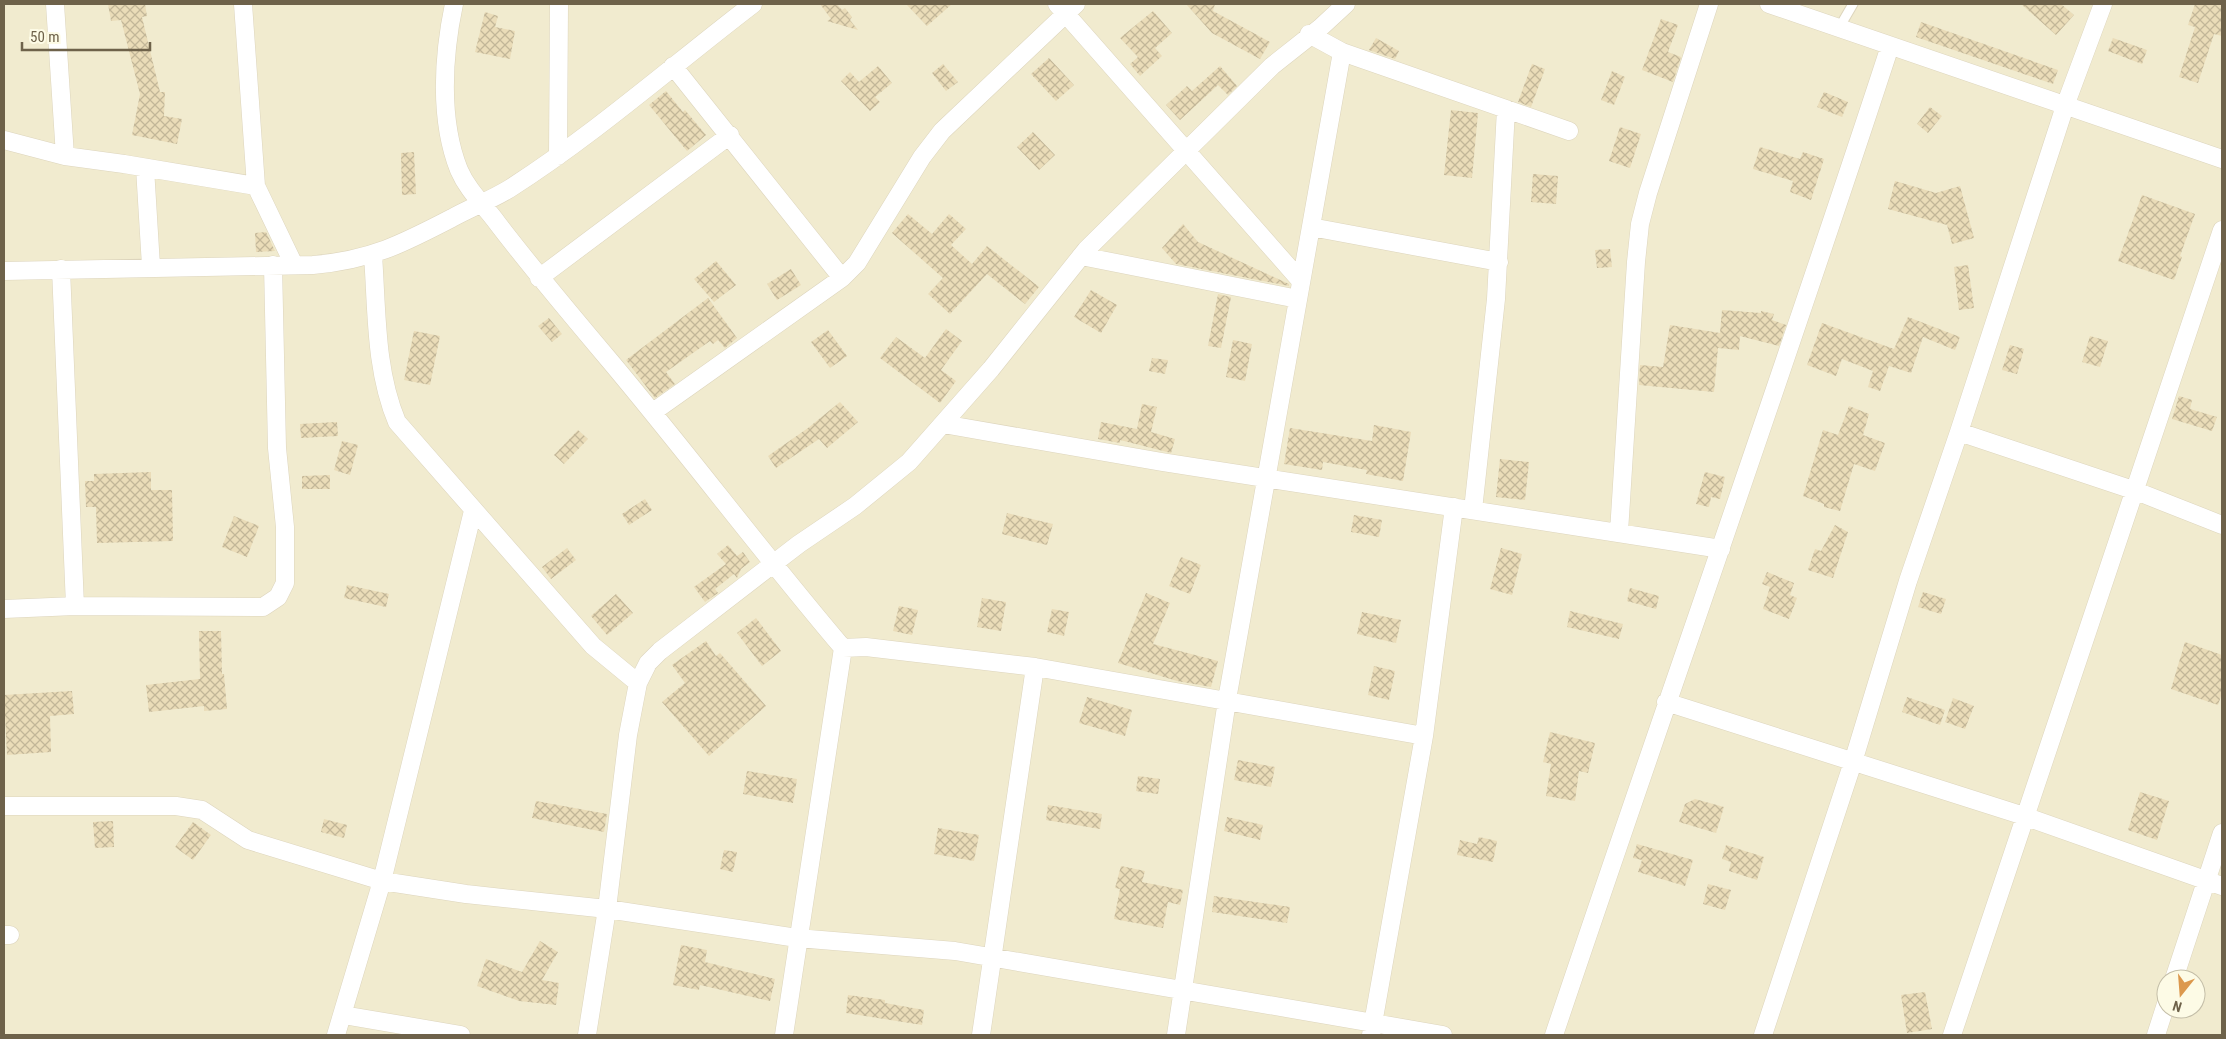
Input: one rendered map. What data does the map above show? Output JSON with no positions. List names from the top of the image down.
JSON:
{
  "scale_bar": "50 m",
  "north": "bottom"
}
